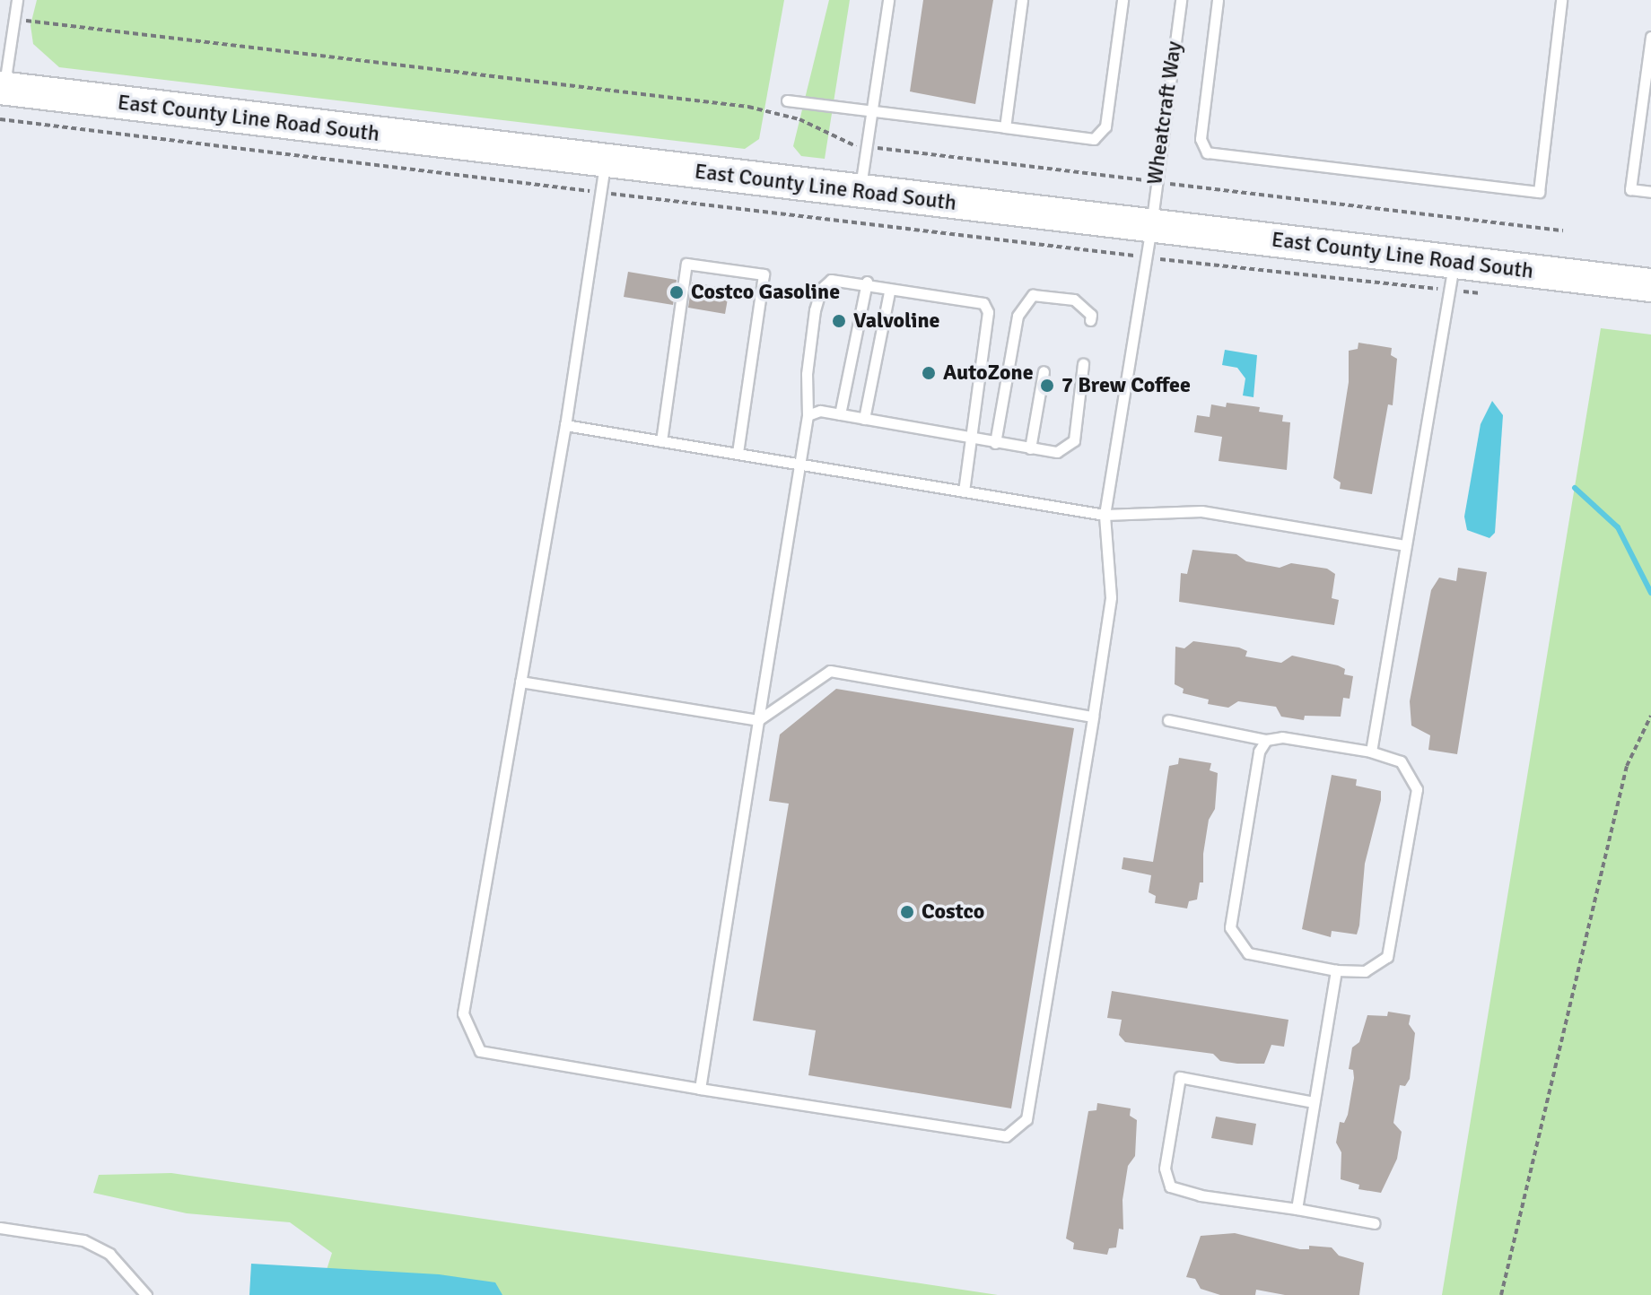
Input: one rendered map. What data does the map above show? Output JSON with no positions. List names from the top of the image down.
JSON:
{
  "streets": {
    "main road": ["East County Line Road South"],
    "lane": ["Wheatcraft Way"]
  },
  "crossings": [
    ["Wheatcraft Way", "East County Line Road South"]
  ],
  "places": [
    "Costco Gasoline",
    "Valvoline",
    "AutoZone",
    "7 Brew Coffee",
    "Costco"
  ]
}
